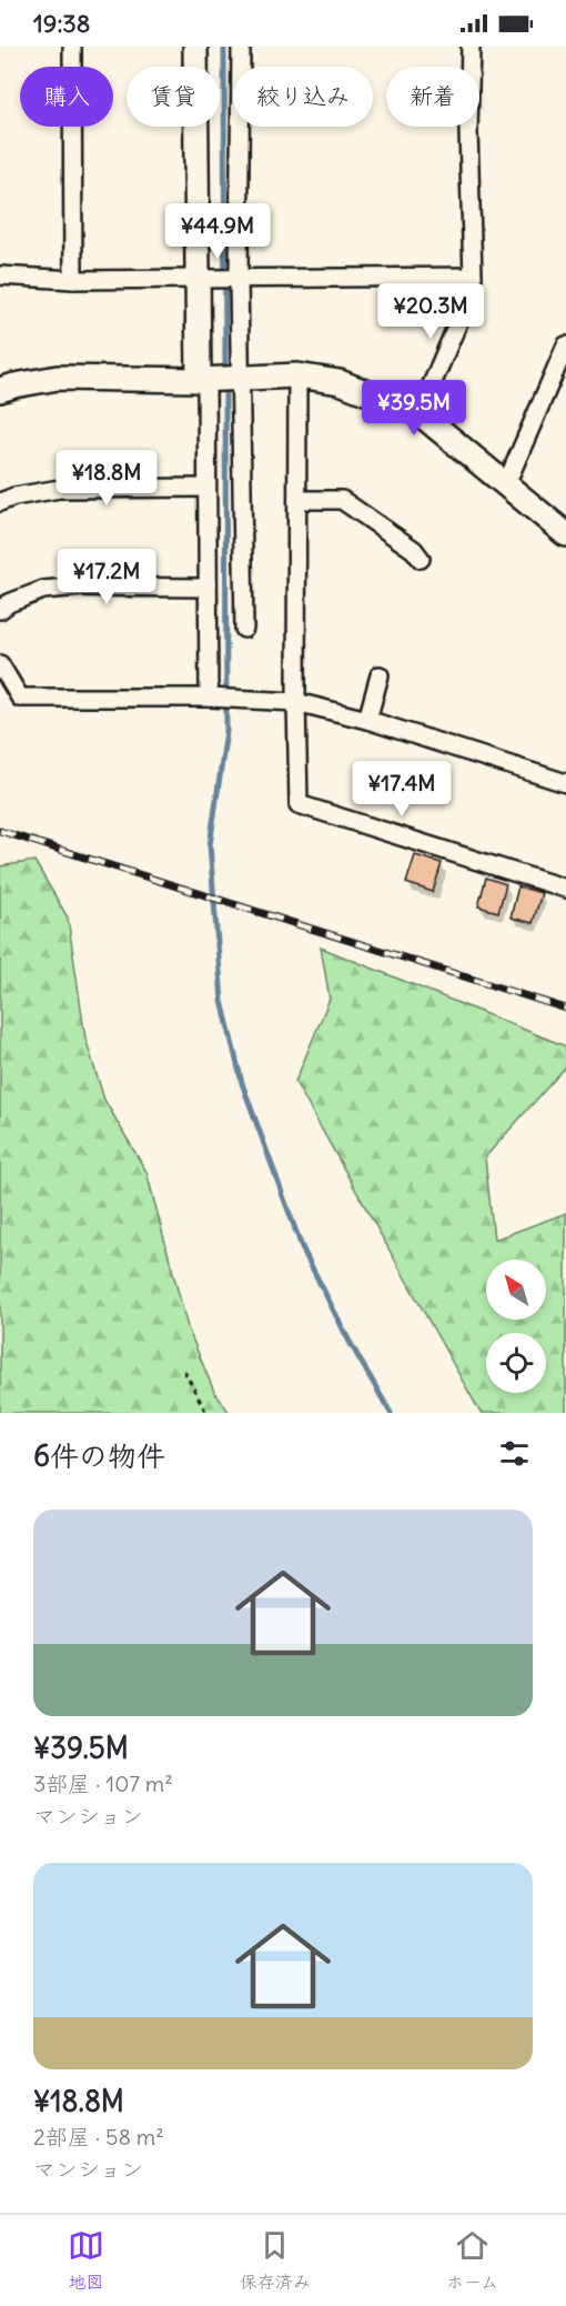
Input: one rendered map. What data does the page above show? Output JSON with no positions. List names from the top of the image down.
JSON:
{
  "north": "top left",
  "page": {
    "status": "19:38",
    "chip": [
      "購入",
      "賃貸",
      "絞り込み",
      "新着"
    ],
    "price": [
      "¥44.9M",
      "¥20.3M",
      "¥39.5M",
      "¥18.8M",
      "¥17.2M",
      "¥17.4M"
    ],
    "heading": "6件の物件",
    "list": [
      {
        "name": "¥39.5M",
        "note": "3部屋 · 107 m² · マンション"
      },
      {
        "name": "¥18.8M",
        "note": "2部屋 · 58 m² · マンション"
      }
    ],
    "tabs": ["地図", "保存済み", "ホーム"]
  }
}
